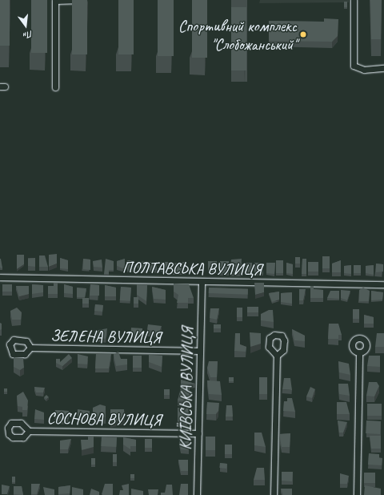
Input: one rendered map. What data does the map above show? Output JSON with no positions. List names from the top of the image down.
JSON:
{
  "streets": {
    "street": [
      "ПОЛТАВСЬКА ВУЛИЦЯ",
      "ЗЕЛЕНА ВУЛИЦЯ",
      "КИЇВСЬКА ВУЛИЦЯ",
      "СОСНОВА ВУЛИЦЯ"
    ]
  },
  "crossings": [
    ["ПОЛТАВСЬКА ВУЛИЦЯ", "КИЇВСЬКА ВУЛИЦЯ"],
    ["ЗЕЛЕНА ВУЛИЦЯ", "КИЇВСЬКА ВУЛИЦЯ"],
    ["КИЇВСЬКА ВУЛИЦЯ", "СОСНОВА ВУЛИЦЯ"]
  ],
  "places": ["Спортивний комплекс \"Слобожанський\""],
  "north": "bottom"
}
